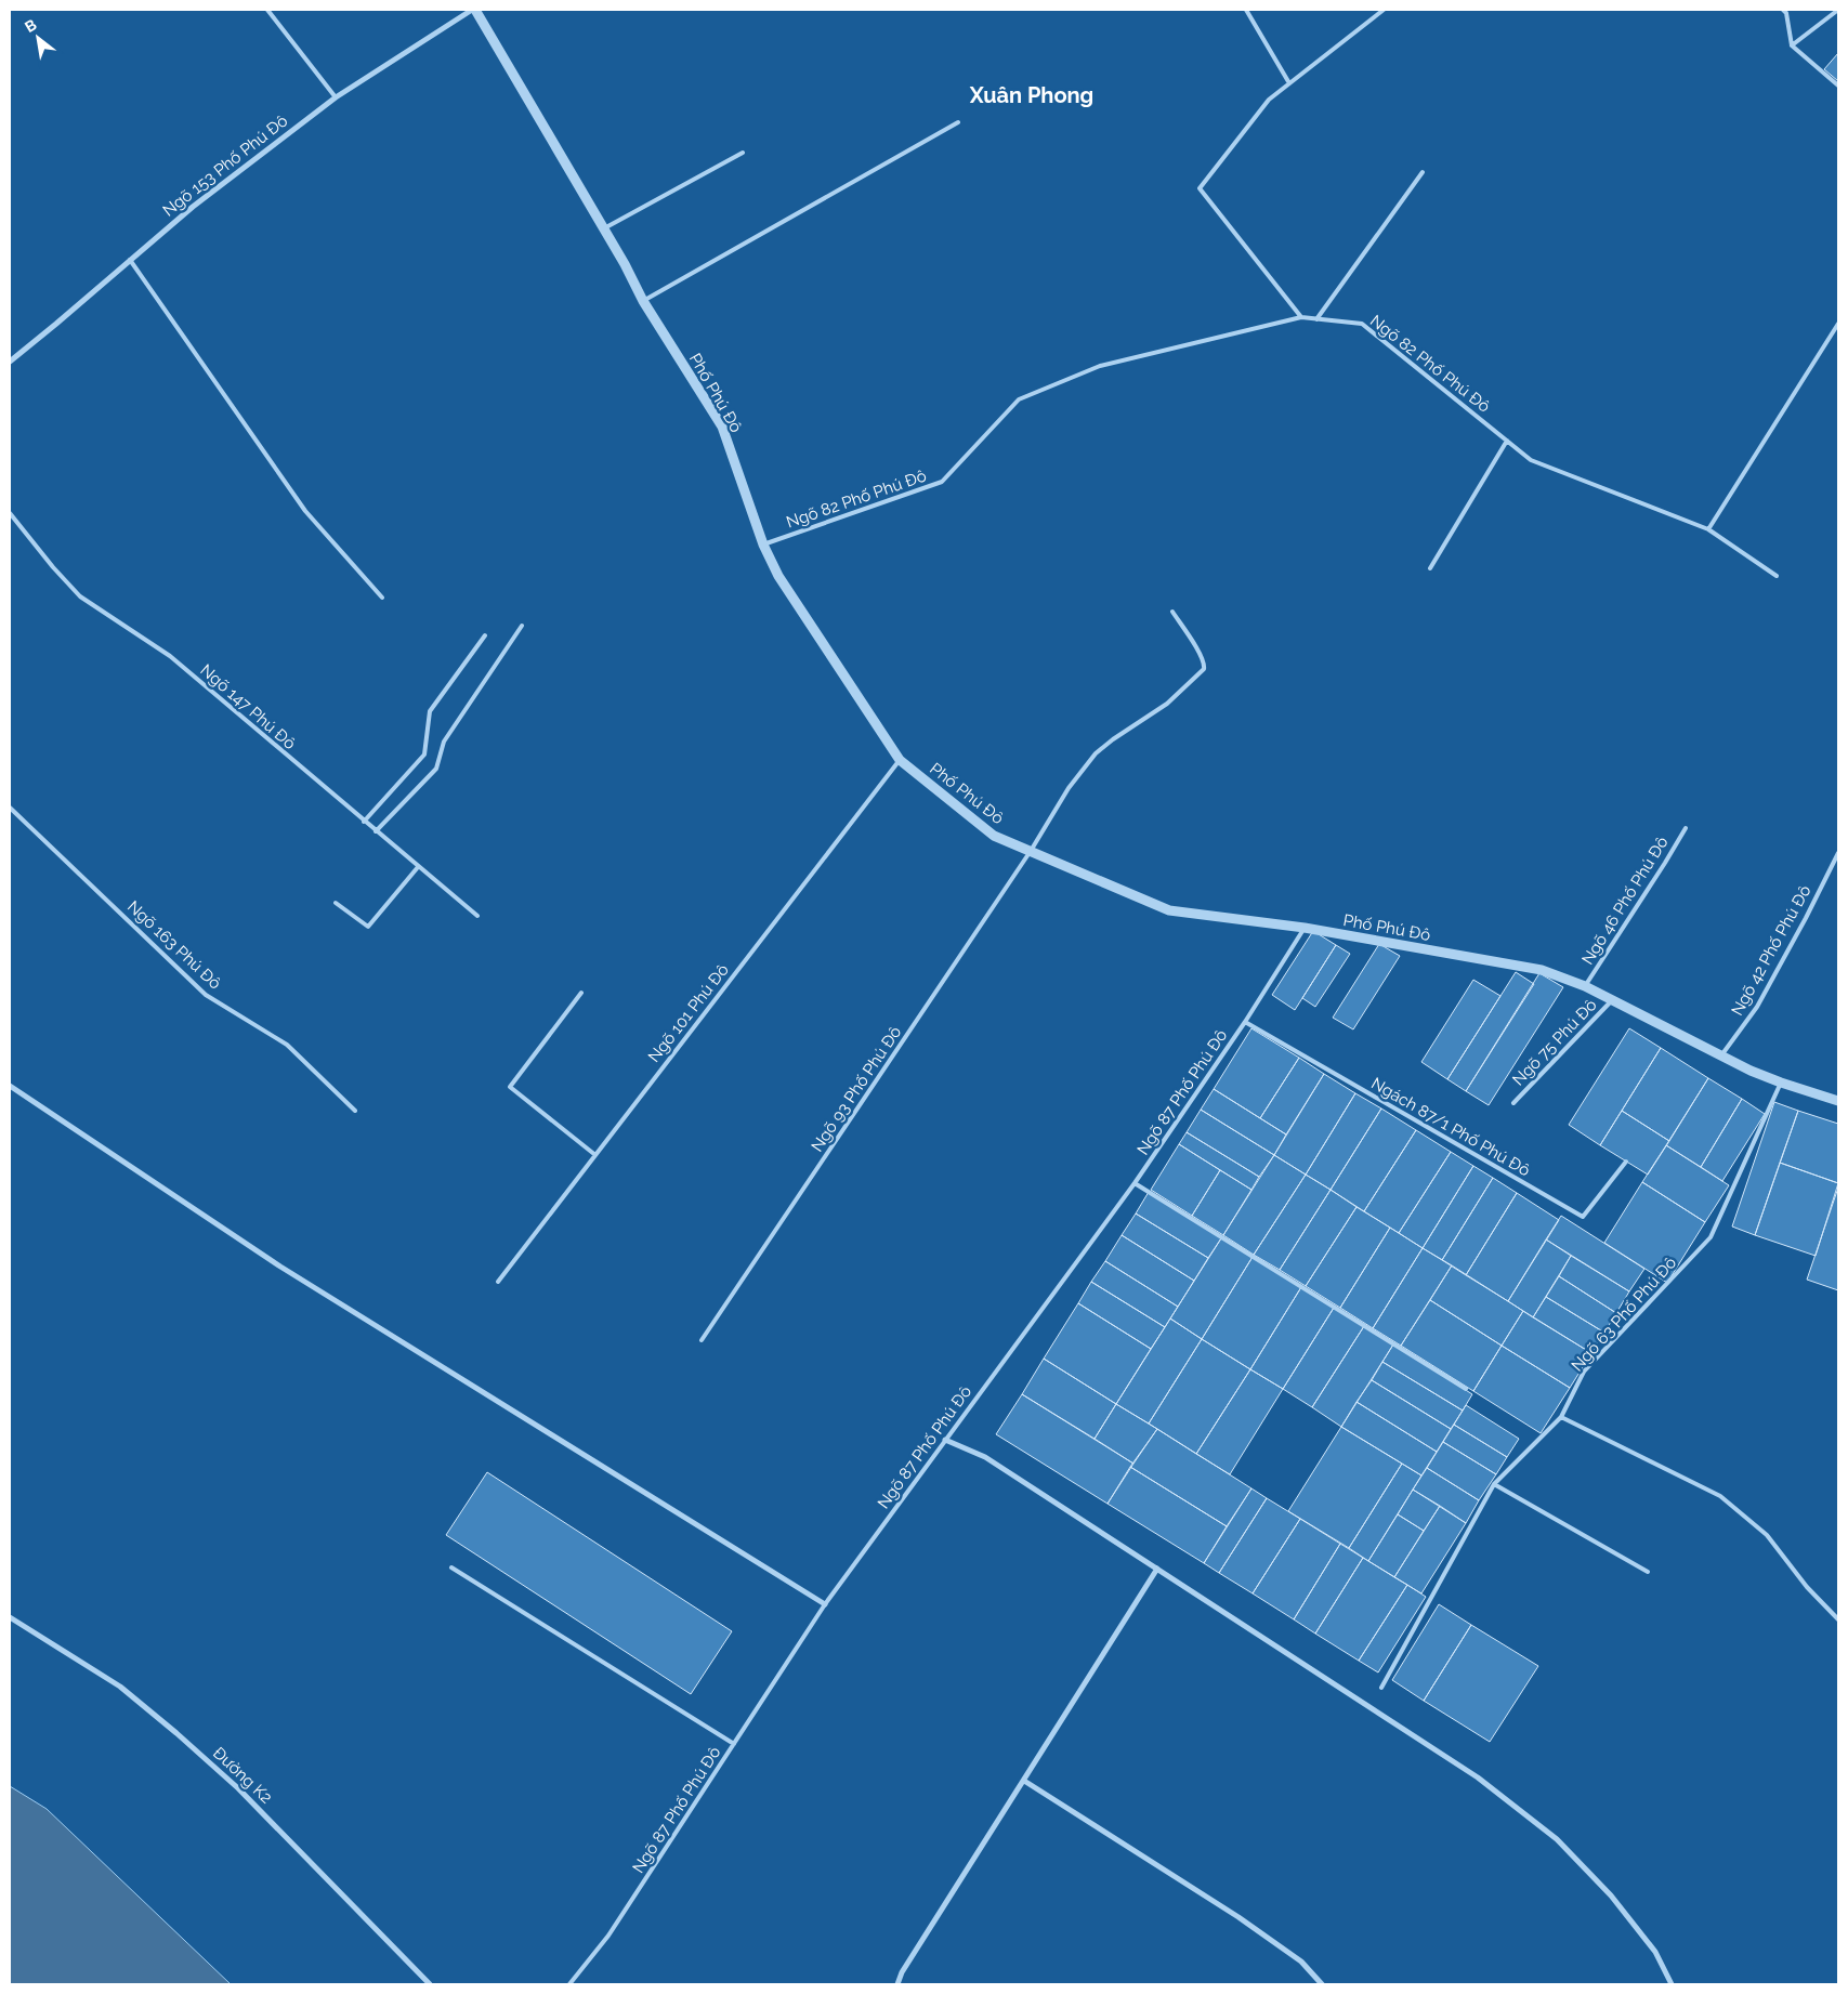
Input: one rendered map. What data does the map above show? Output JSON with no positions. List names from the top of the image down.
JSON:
{
  "streets": {
    "street": ["Ngõ 153 Phố Phú Đô", "Phố Phú Đô", "Đường K2"],
    "lane": [
      "Ngõ 82 Phố Phú Đô",
      "Ngõ 147 Phú Đô",
      "Ngõ 46 Phố Phú Đô",
      "Ngõ 163 Phú Đô",
      "Ngõ 42 Phố Phú Đô",
      "Ngõ 101 Phú Đô",
      "Ngõ 75 Phú Đô",
      "Ngõ 93 Phố Phú Đô",
      "Ngõ 87 Phố Phú Đô",
      "Ngách 87/1 Phố Phú Đô",
      "Ngõ 63 Phố Phú Đô"
    ]
  },
  "crossings": [
    ["Ngõ 153 Phố Phú Đô", "Phố Phú Đô"],
    ["Ngõ 82 Phố Phú Đô", "Phố Phú Đô"],
    ["Phố Phú Đô", "Ngõ 46 Phố Phú Đô"],
    ["Phố Phú Đô", "Ngõ 42 Phố Phú Đô"],
    ["Phố Phú Đô", "Ngõ 101 Phú Đô"],
    ["Phố Phú Đô", "Ngõ 75 Phú Đô"],
    ["Phố Phú Đô", "Ngõ 93 Phố Phú Đô"],
    ["Phố Phú Đô", "Ngõ 87 Phố Phú Đô"],
    ["Phố Phú Đô", "Ngõ 63 Phố Phú Đô"],
    ["Ngõ 87 Phố Phú Đô", "Ngách 87/1 Phố Phú Đô"]
  ],
  "districts": ["Xuân Phong"],
  "north": "top left"
}
